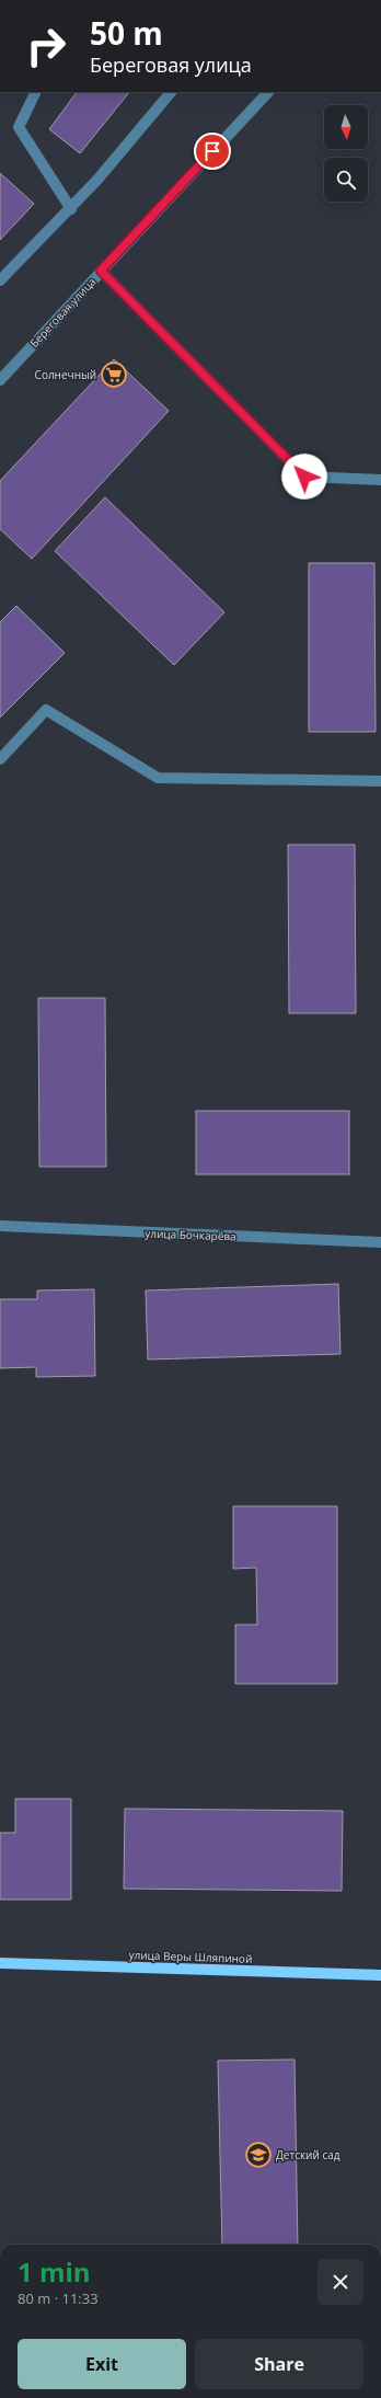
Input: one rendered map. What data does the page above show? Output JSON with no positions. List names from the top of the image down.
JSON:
{
  "streets": {
    "main road": ["улица Веры Шляпиной"],
    "street": ["Береговая улица", "улица Бочкарёва"]
  },
  "places": {
    "supermarket": ["Солнечный"],
    "school or university": ["Детский сад"]
  },
  "north": "bottom",
  "page": {
    "turn": ["50 m", "Береговая улица"],
    "heading": ["1 min", "80 m · 11:33"],
    "buttons": ["Exit", "Share"]
  }
}
